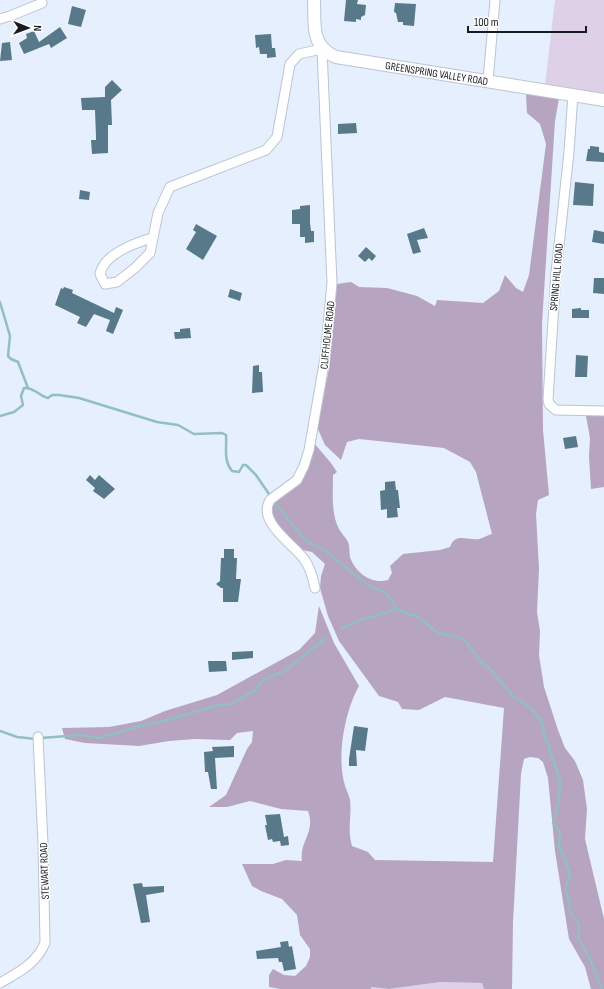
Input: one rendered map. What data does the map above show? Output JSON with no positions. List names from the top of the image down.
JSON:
{
  "streets": {
    "main road": ["GREENSPRING VALLEY ROAD"],
    "street": ["SPRING HILL ROAD", "CLIFFHOLME ROAD", "STEWART ROAD"]
  },
  "crossings": [
    ["GREENSPRING VALLEY ROAD", "SPRING HILL ROAD"],
    ["GREENSPRING VALLEY ROAD", "CLIFFHOLME ROAD"]
  ],
  "scale_bar": "100 m",
  "north": "right"
}
